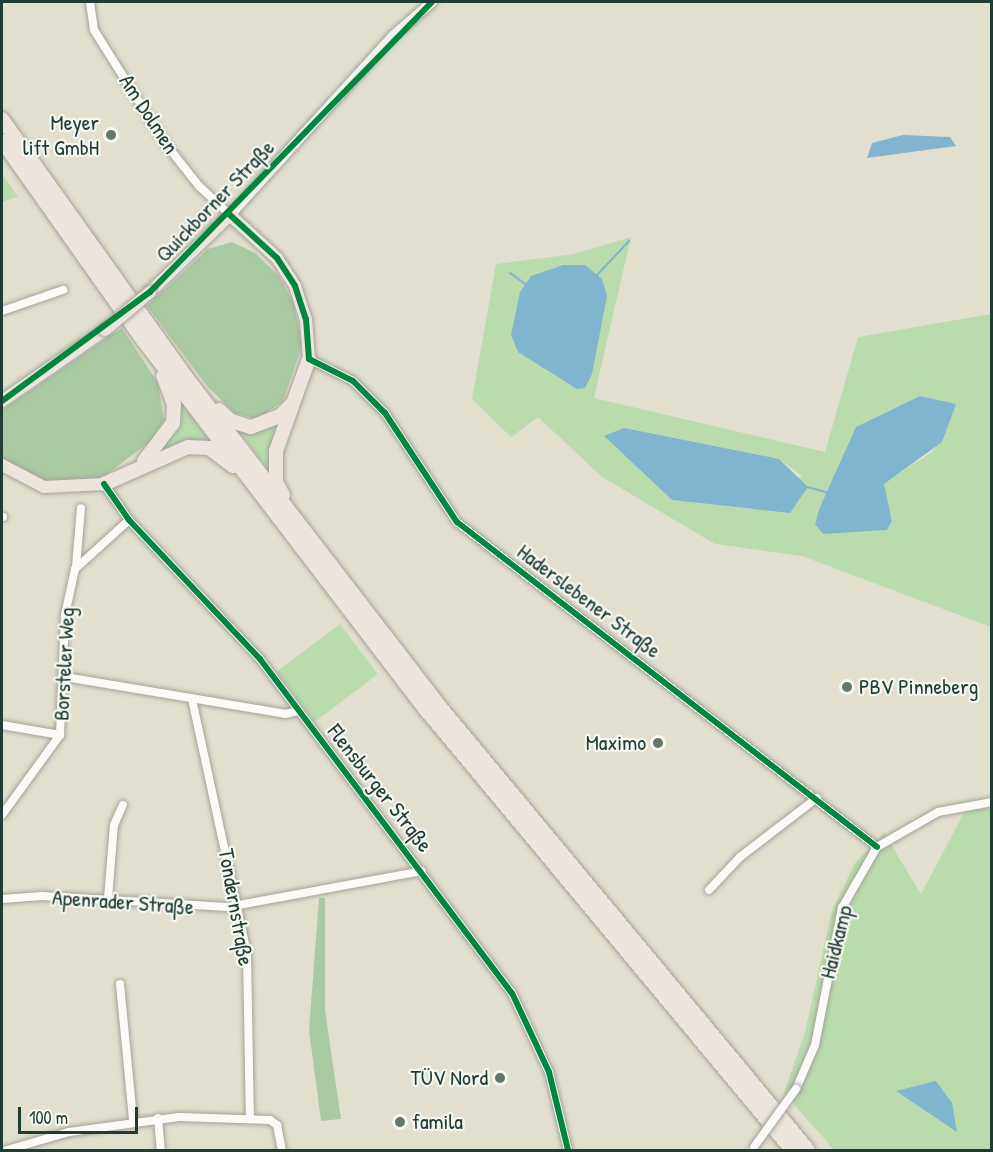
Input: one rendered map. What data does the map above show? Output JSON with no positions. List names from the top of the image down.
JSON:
{
  "streets": {
    "main road": ["Quickborner Straße"],
    "street": [
      "Am Dolmen",
      "Haderslebener Straße",
      "Borsteler Weg",
      "Flensburger Straße",
      "Apenrader Straße",
      "Tondernstraße",
      "Haidkamp"
    ]
  },
  "crossings": [
    ["Am Dolmen", "Quickborner Straße"],
    ["Haderslebener Straße", "Haidkamp"],
    ["Flensburger Straße", "Apenrader Straße"],
    ["Apenrader Straße", "Tondernstraße"]
  ],
  "places": [
    "Meyer lift GmbH",
    "PBV Pinneberg",
    "Maximo",
    "TÜV Nord",
    "famila"
  ],
  "scale_bar": "100 m"
}
